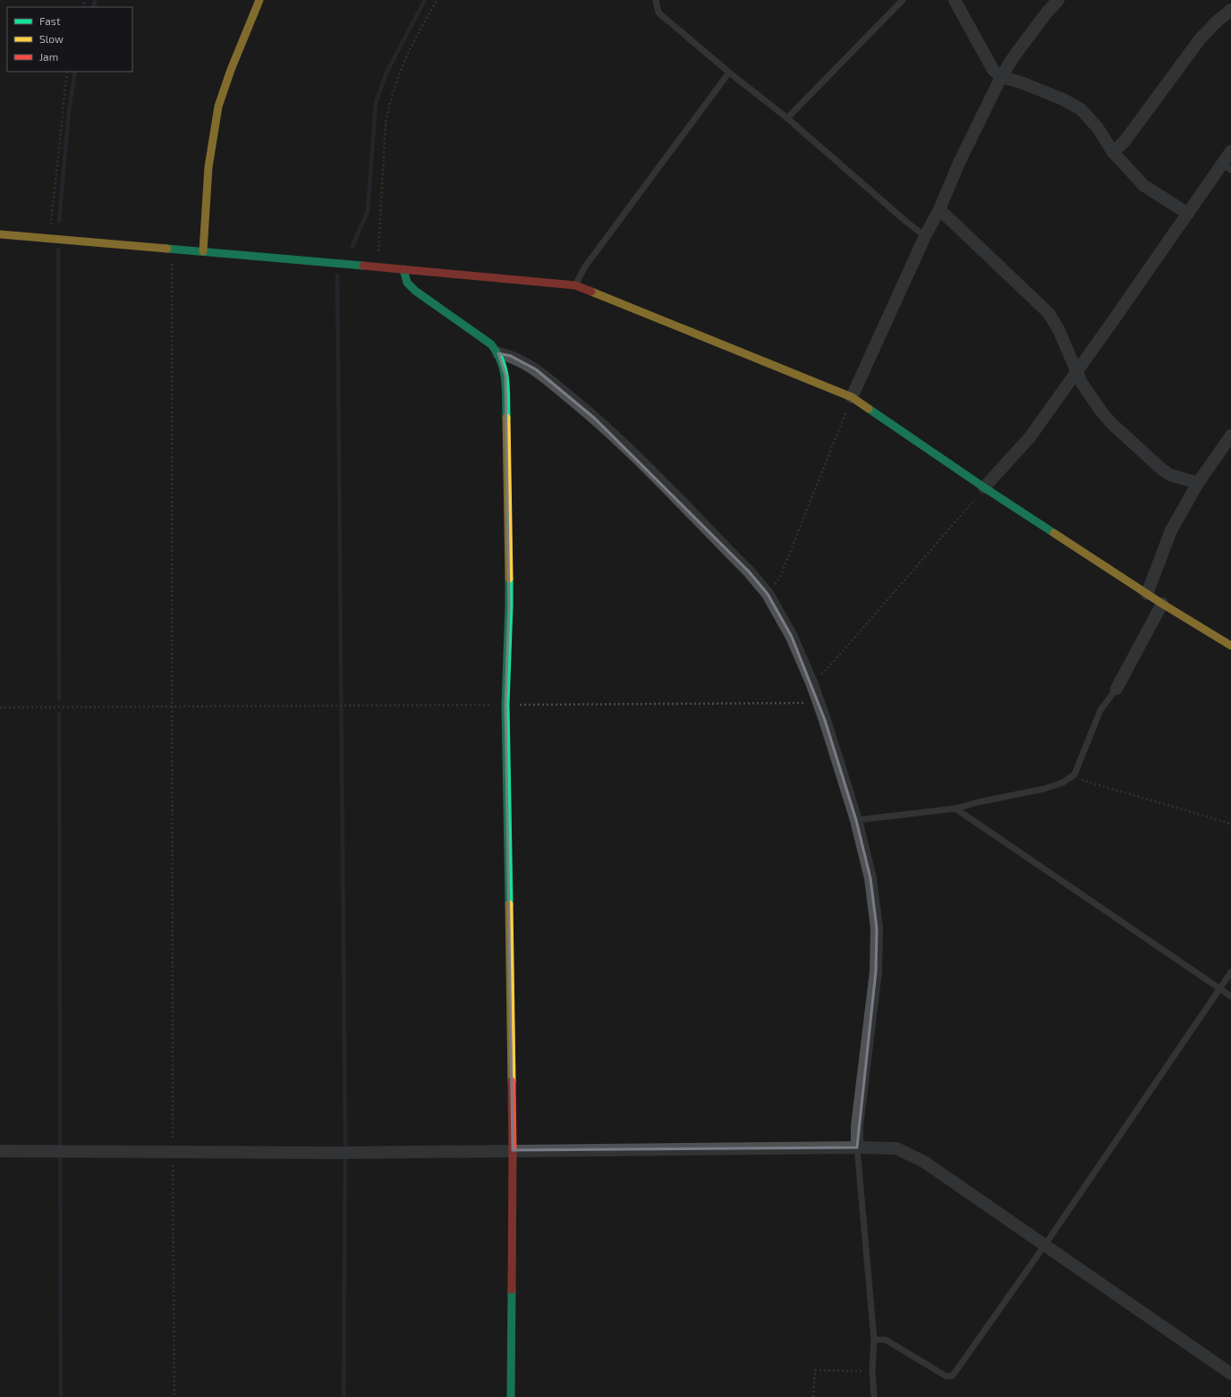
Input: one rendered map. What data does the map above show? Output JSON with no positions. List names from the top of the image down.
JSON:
{
  "legend": ["Fast", "Slow", "Jam"]
}
